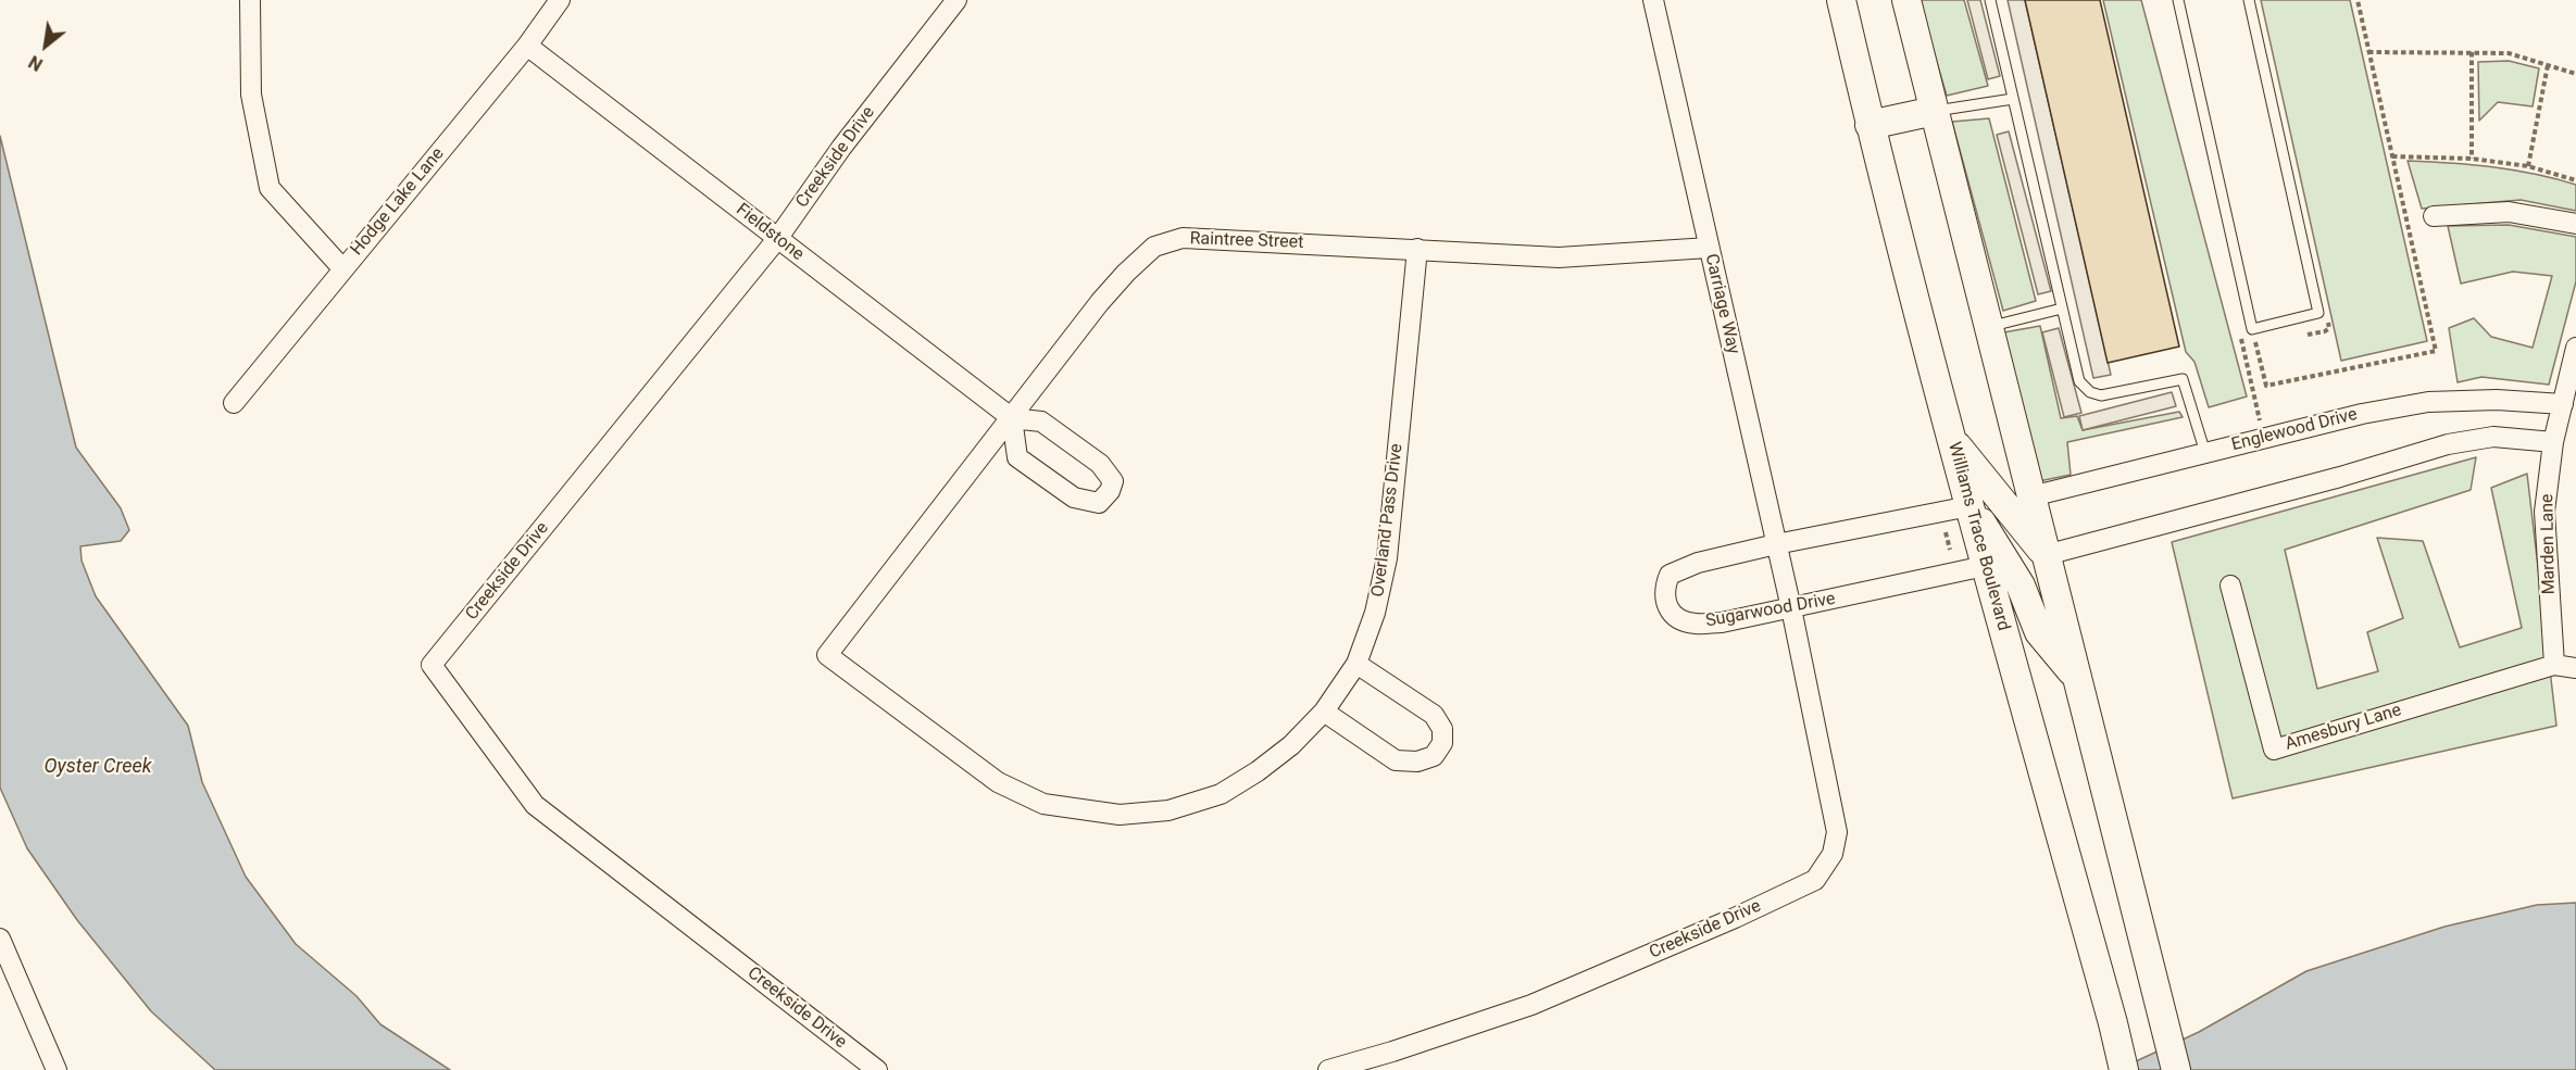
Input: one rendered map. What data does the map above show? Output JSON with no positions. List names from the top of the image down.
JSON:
{
  "streets": {
    "main road": ["Williams Trace Boulevard"],
    "street": [
      "Creekside Drive",
      "Hodge Lake Lane",
      "Fieldstone",
      "Raintree Street",
      "Carriage Way",
      "Englewood Drive",
      "Overland Pass Drive",
      "Marden Lane",
      "Sugarwood Drive",
      "Amesbury Lane"
    ]
  },
  "crossings": [
    ["Creekside Drive", "Fieldstone"],
    ["Creekside Drive", "Carriage Way"],
    ["Creekside Drive", "Sugarwood Drive"],
    ["Hodge Lake Lane", "Fieldstone"],
    ["Fieldstone", "Raintree Street"],
    ["Raintree Street", "Carriage Way"],
    ["Raintree Street", "Overland Pass Drive"],
    ["Carriage Way", "Sugarwood Drive"],
    ["Englewood Drive", "Marden Lane"],
    ["Williams Trace Boulevard", "Sugarwood Drive"],
    ["Marden Lane", "Amesbury Lane"]
  ],
  "water": ["Oyster Creek"],
  "north": "bottom left"
}
